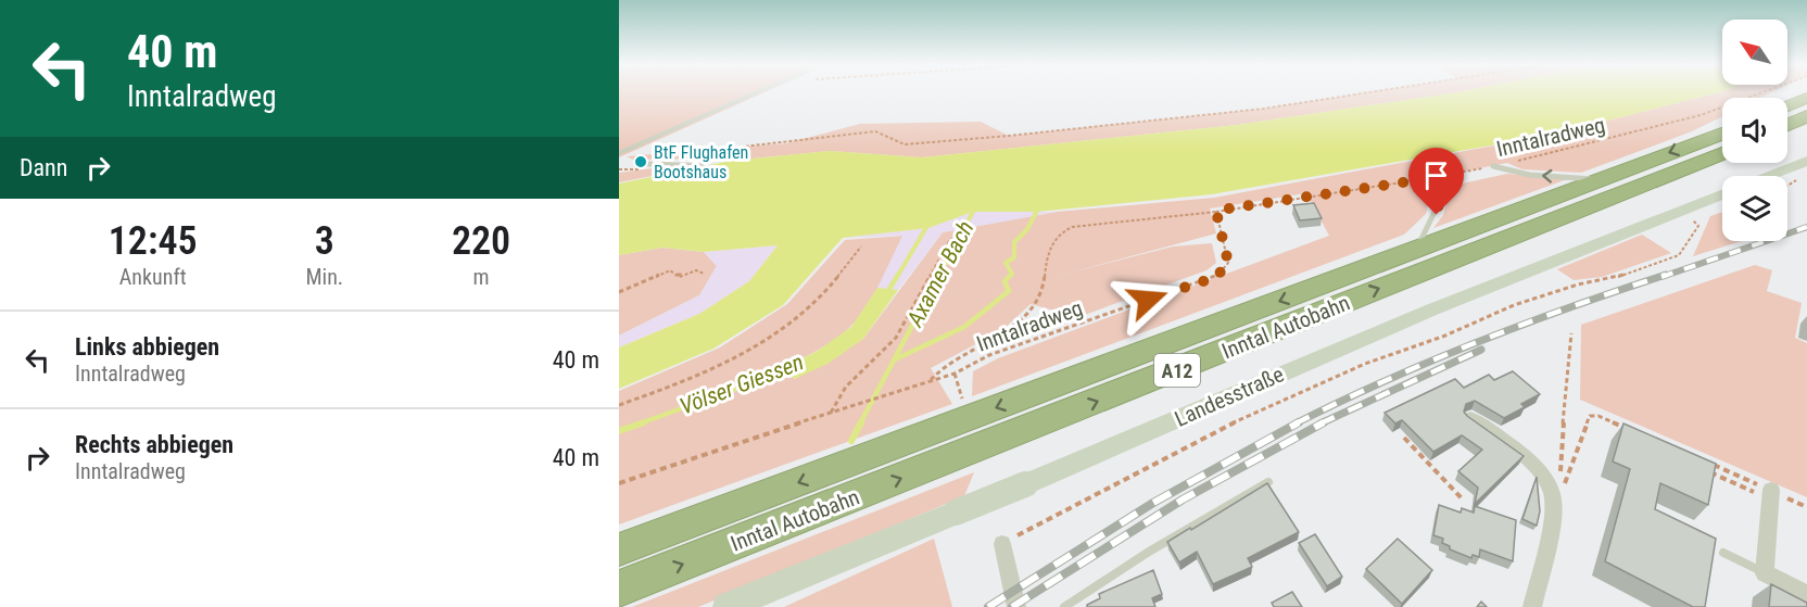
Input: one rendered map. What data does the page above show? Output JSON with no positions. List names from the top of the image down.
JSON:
{
  "streets": {
    "highway": ["Inntal Autobahn", "A12"],
    "main road": ["Landesstraße"],
    "path": ["Inntalradweg"]
  },
  "water": ["Axamer Bach", "Völser Giessen"],
  "places": ["BtF Flughafen Bootshaus"],
  "north": "top left",
  "page": {
    "turn": ["40 m", "Inntalradweg"],
    "then": "Dann",
    "eta": [
      "12:45",
      "Ankunft",
      "3",
      "Min.",
      "220",
      "m"
    ],
    "list": [
      {
        "name": "Links abbiegen",
        "note": "Inntalradweg",
        "value": "40 m"
      },
      {
        "name": "Rechts abbiegen",
        "note": "Inntalradweg",
        "value": "40 m"
      }
    ]
  }
}
